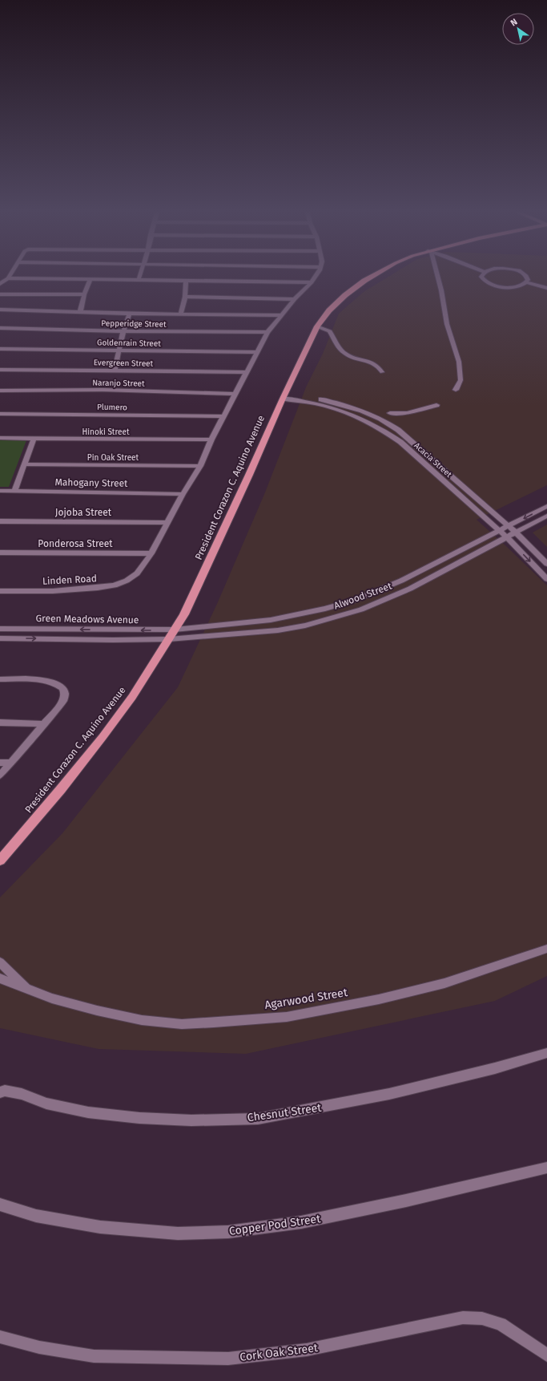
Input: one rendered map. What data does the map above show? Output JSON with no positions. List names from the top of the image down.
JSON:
{
  "streets": {
    "highway": ["President Corazon C. Aquino Avenue"],
    "street": [
      "Pepperidge Street",
      "Goldenrain Street",
      "Evergreen Street",
      "Naranjo Street",
      "Plumero",
      "Hinoki Street",
      "Pin Oak Street",
      "Acacia Street",
      "Mahogany Street",
      "Jojoba Street",
      "Ponderosa Street",
      "Linden Road",
      "Alwood Street",
      "Green Meadows Avenue",
      "Agarwood Street",
      "Chesnut Street",
      "Copper Pod Street",
      "Cork Oak Street"
    ]
  },
  "crossings": [
    ["Acacia Street", "President Corazon C. Aquino Avenue"],
    ["Acacia Street", "Alwood Street"],
    ["President Corazon C. Aquino Avenue", "Alwood Street"],
    ["President Corazon C. Aquino Avenue", "Green Meadows Avenue"],
    ["Ponderosa Street", "Linden Road"],
    ["Alwood Street", "Green Meadows Avenue"]
  ],
  "north": "top left"
}
